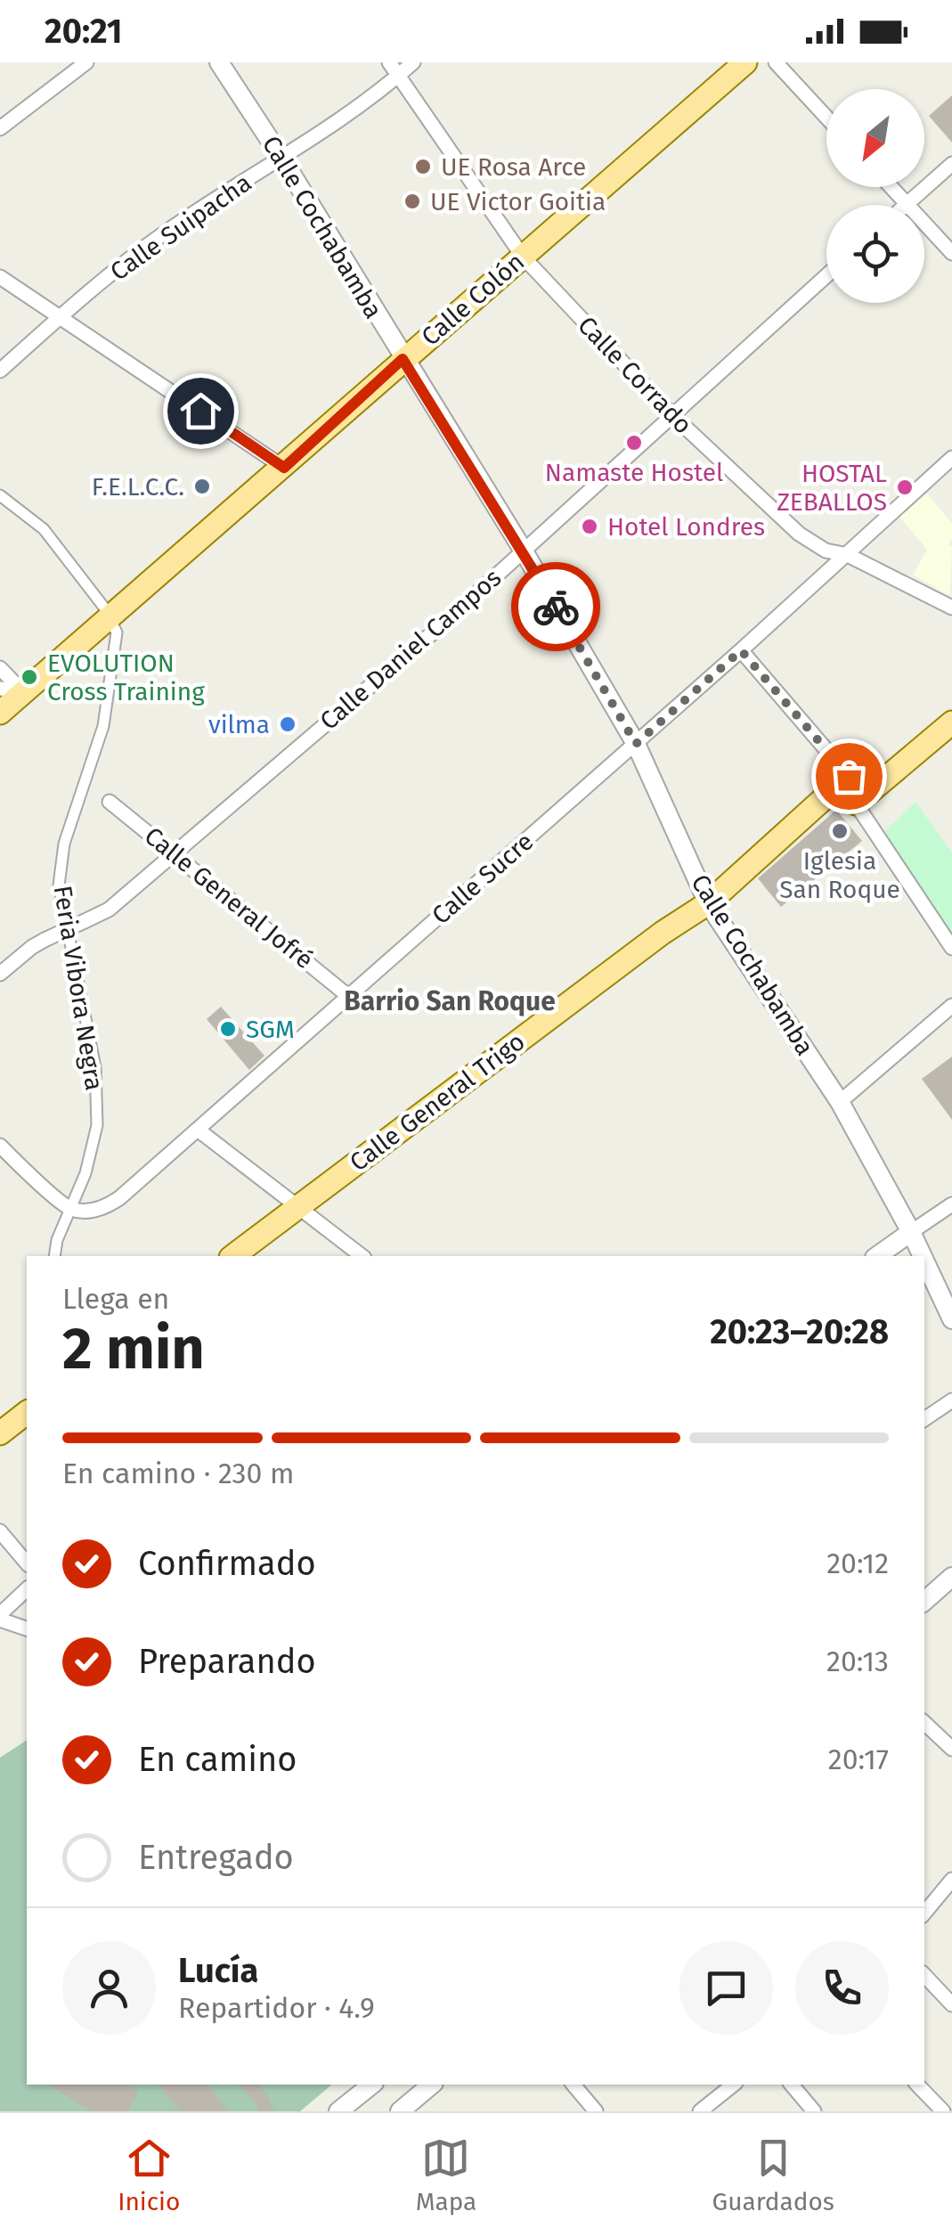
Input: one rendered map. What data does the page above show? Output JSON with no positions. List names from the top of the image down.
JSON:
{
  "streets": {
    "main road": ["Calle Colón", "Calle General Trigo"],
    "street": [
      "Calle Suipacha",
      "Calle Cochabamba",
      "Calle Corrado",
      "Calle Daniel Campos",
      "Calle Sucre",
      "Calle General Jofré",
      "Feria Vibora Negra"
    ]
  },
  "crossings": [
    ["Calle Suipacha", "Calle Cochabamba"],
    ["Calle Suipacha", "Calle Corrado"],
    ["Calle Cochabamba", "Calle Colón"],
    ["Calle Cochabamba", "Calle Daniel Campos"],
    ["Calle Cochabamba", "Calle Sucre"],
    ["Calle Cochabamba", "Calle General Trigo"],
    ["Calle Colón", "Calle Corrado"],
    ["Calle Colón", "Feria Vibora Negra"],
    ["Calle Corrado", "Calle Daniel Campos"],
    ["Calle Corrado", "Calle Sucre"],
    ["Calle Daniel Campos", "Calle General Jofré"],
    ["Calle Sucre", "Calle General Jofré"],
    ["Calle Sucre", "Feria Vibora Negra"]
  ],
  "districts": ["Barrio San Roque"],
  "places": [
    "UE Rosa Arce",
    "UE Victor Goitia",
    "Namaste Hostel",
    "F.E.L.C.C.",
    "HOSTAL ZEBALLOS",
    "Hotel Londres",
    "EVOLUTION Cross Training",
    "vilma",
    "Iglesia San Roque",
    "SGM"
  ],
  "north": "bottom left",
  "page": {
    "status": "20:21",
    "heading": ["2 min", "Llega en", "20:23–20:28"],
    "panel": ["Lucía", "Repartidor · 4.9"],
    "bar": "En camino · 230 m",
    "list": [
      ["Confirmado", "20:12"],
      ["Preparando", "20:13"],
      ["En camino", "20:17"],
      "Entregado"
    ],
    "tabs": ["Inicio", "Mapa", "Guardados"]
  }
}
